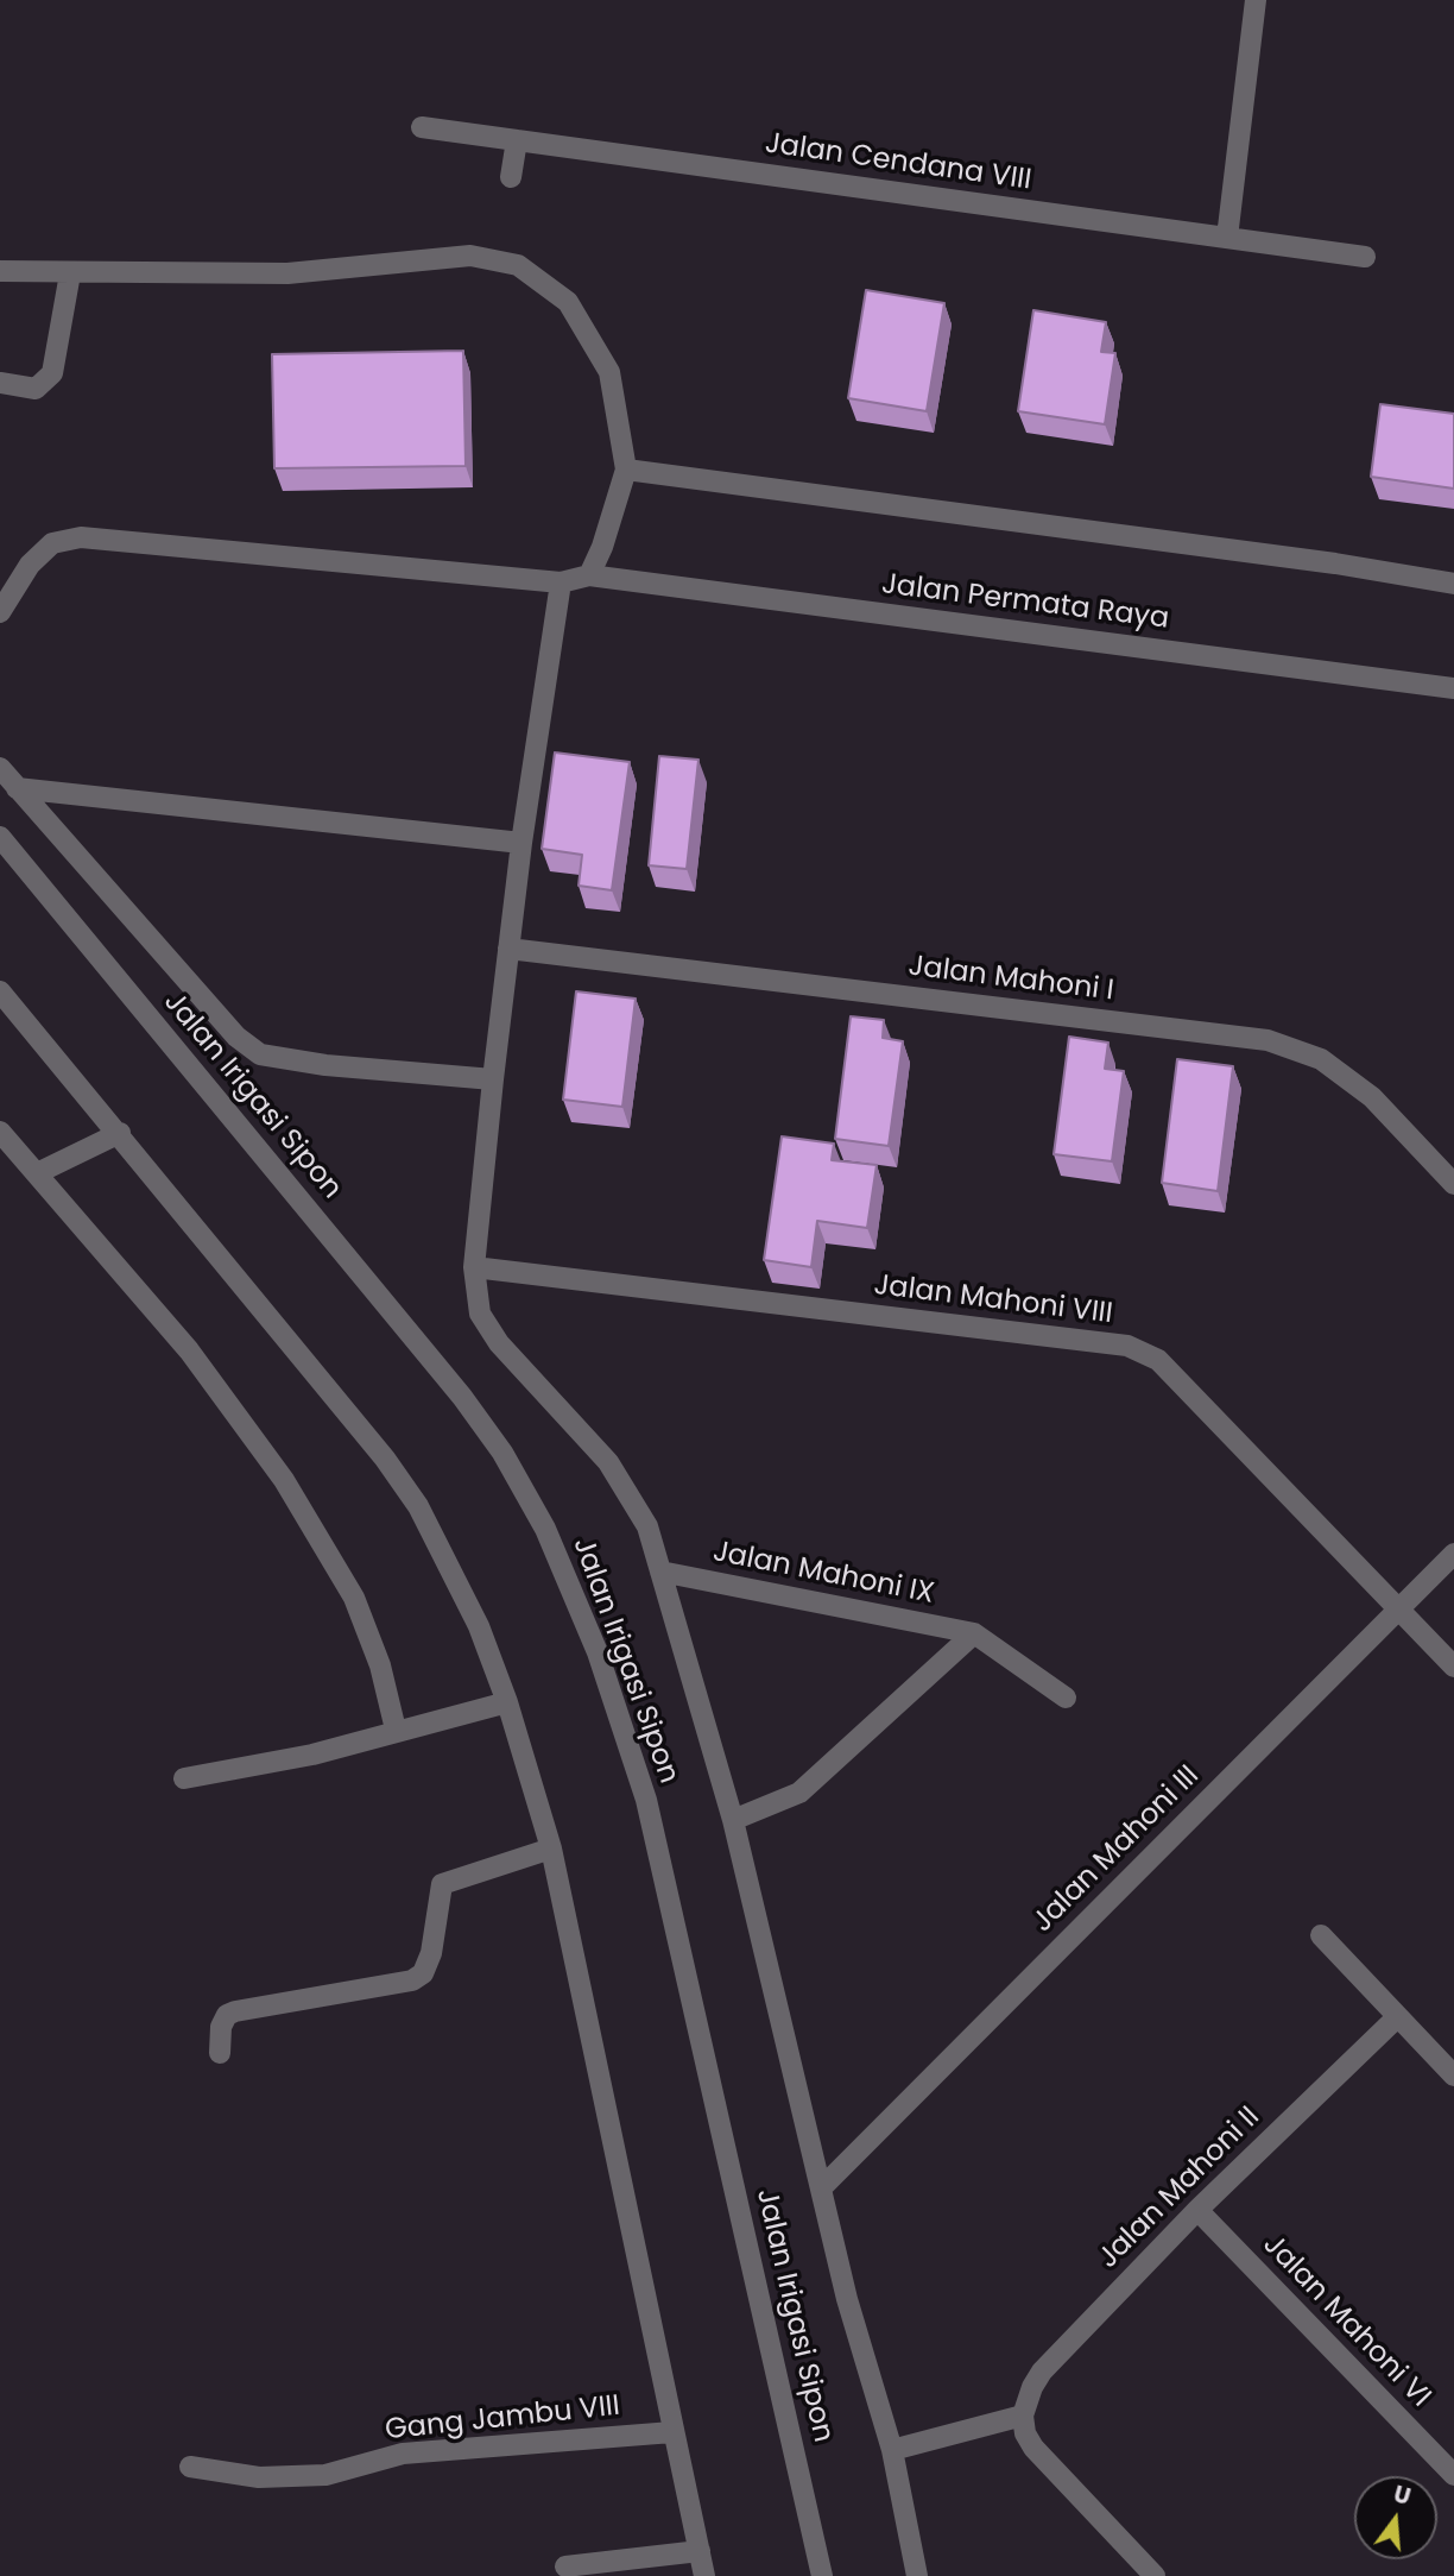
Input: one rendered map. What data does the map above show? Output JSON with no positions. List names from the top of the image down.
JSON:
{
  "streets": {
    "street": [
      "Jalan Cendana VIII",
      "Jalan Permata Raya",
      "Jalan Mahoni I",
      "Jalan Irigasi Sipon",
      "Jalan Mahoni VIII",
      "Jalan Mahoni IX",
      "Jalan Mahoni III",
      "Jalan Mahoni II",
      "Jalan Mahoni VI",
      "Gang Jambu VIII"
    ]
  },
  "crossings": [
    ["Jalan Mahoni VIII", "Jalan Mahoni III"],
    ["Jalan Mahoni II", "Jalan Mahoni VI"]
  ],
  "north": "top"
}
